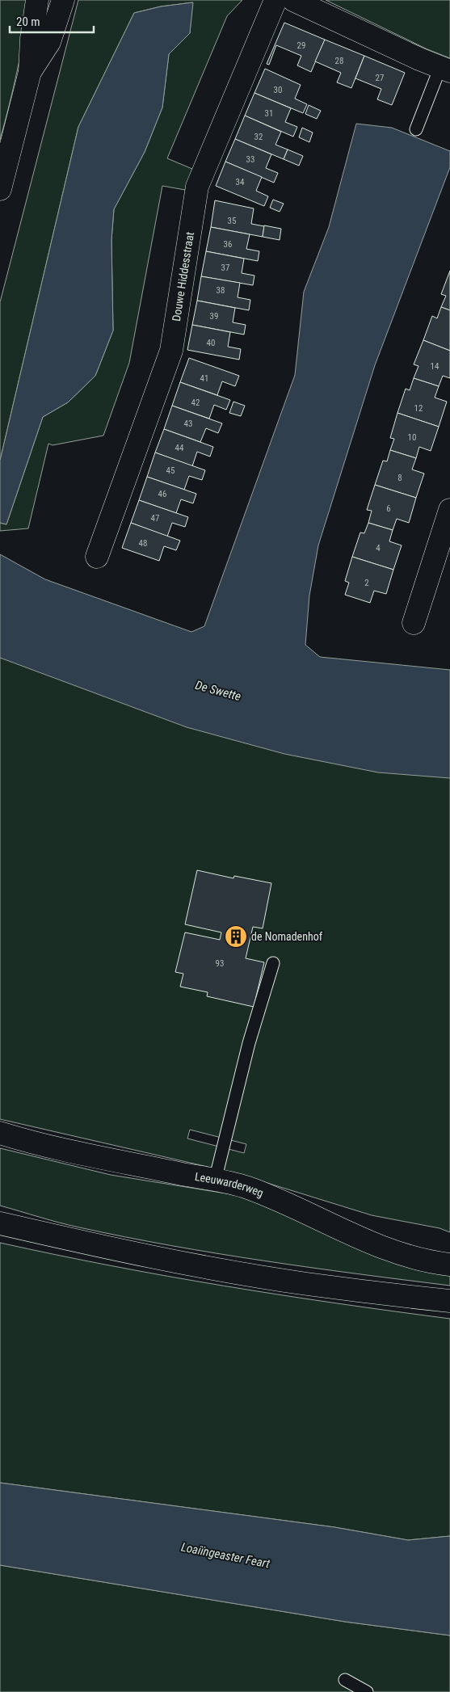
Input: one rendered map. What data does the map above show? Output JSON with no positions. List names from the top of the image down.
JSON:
{
  "streets": {
    "street": ["Douwe Hiddesstraat", "Leeuwarderweg"]
  },
  "water": ["De Swette", "Loaiïngeaster Feart"],
  "places": {
    "building": ["de Nomadenhof"]
  },
  "house_numbers": [
    "29",
    "28",
    "27",
    "30",
    "31",
    "32",
    "33",
    "34",
    "35",
    "36",
    "37",
    "38",
    "39",
    "40",
    "14",
    "41",
    "42",
    "12",
    "43",
    "10",
    "44",
    "45",
    "8",
    "46",
    "6",
    "47",
    "48",
    "4",
    "2",
    "93"
  ],
  "scale_bar": "20 m"
}
